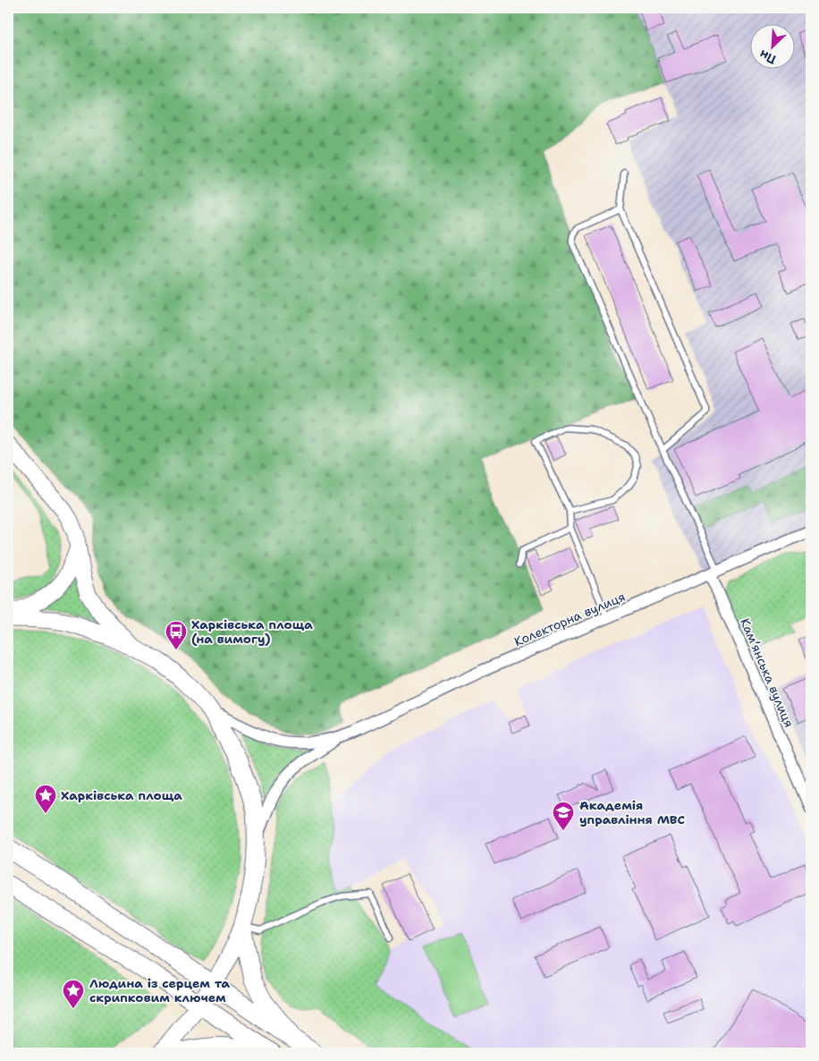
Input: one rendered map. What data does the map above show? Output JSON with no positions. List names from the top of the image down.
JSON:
{
  "streets": {
    "street": ["Колекторна вулиця", "Камʼянська вулиця"]
  },
  "crossings": [
    ["Колекторна вулиця", "Камʼянська вулиця"]
  ],
  "places": {
    "bus stop": ["Харківська площа (на вимогу)"],
    "place": ["Харківська площа", "Людина із серцем та скрипковим ключем"],
    "school or university": ["Академія управління МВС"]
  },
  "north": "bottom left"
}
